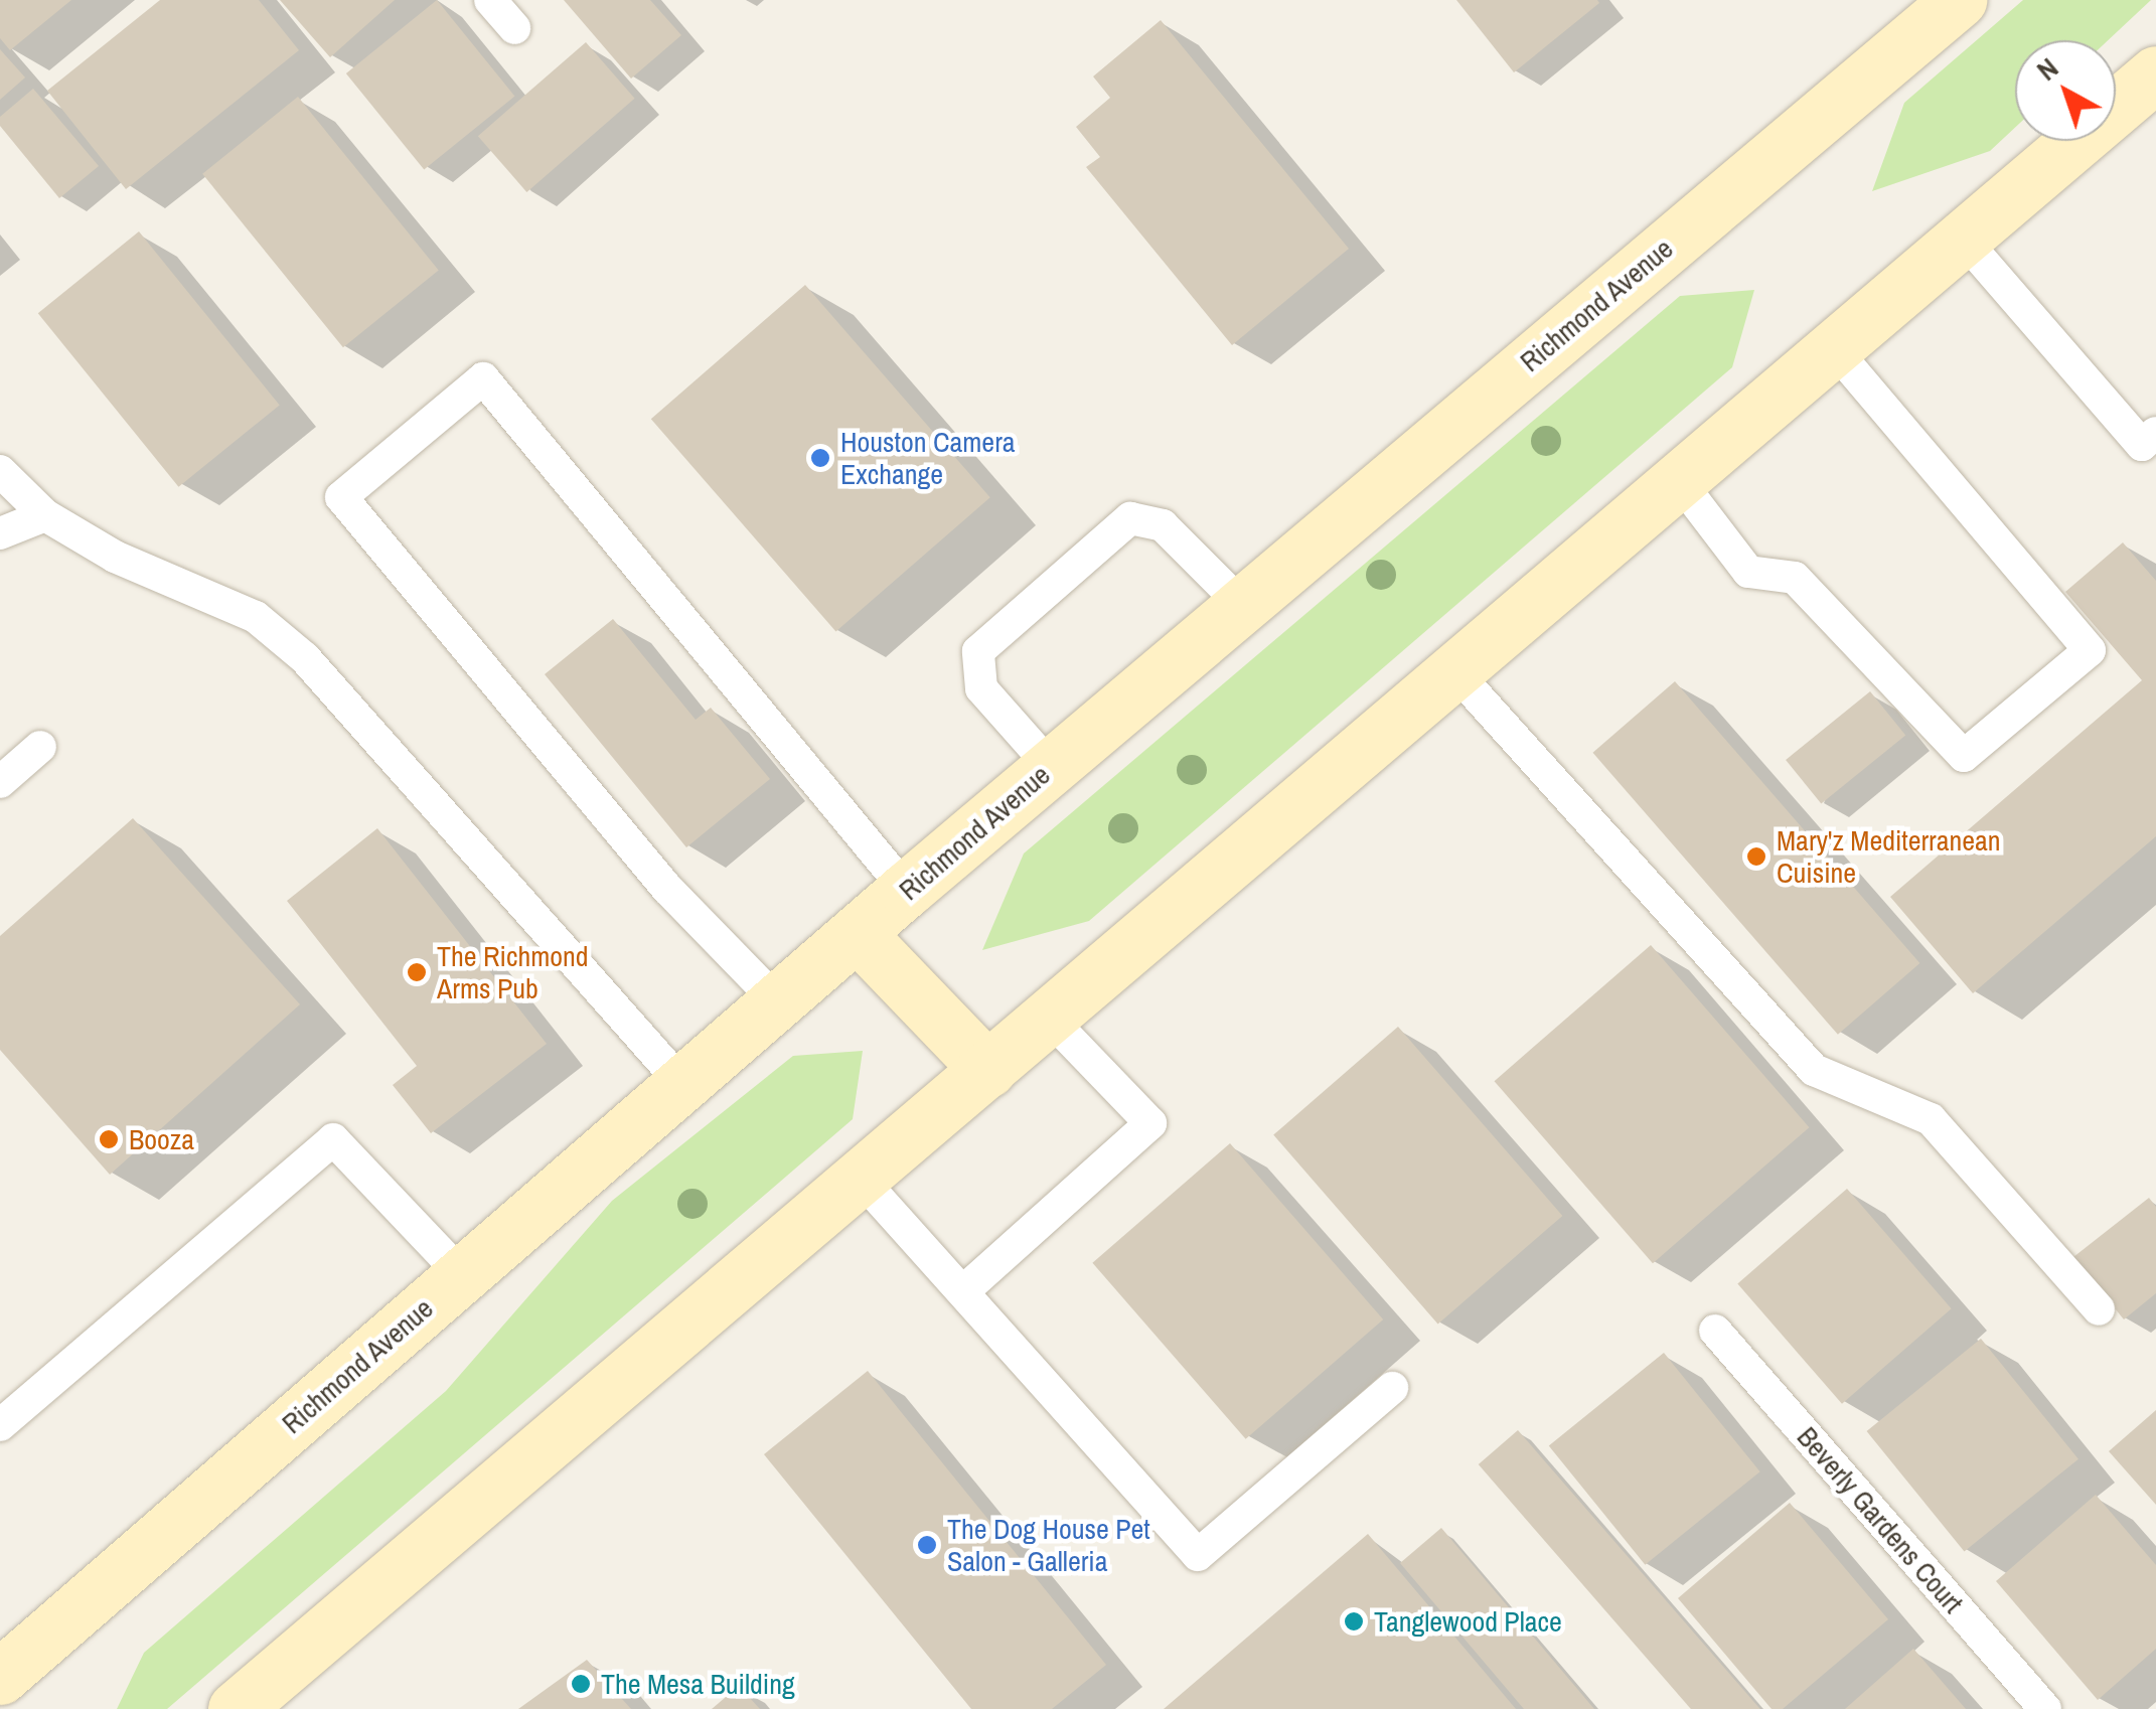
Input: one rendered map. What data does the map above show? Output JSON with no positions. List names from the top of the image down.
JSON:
{
  "streets": {
    "main road": ["Richmond Avenue"],
    "lane": ["Beverly Gardens Court"]
  },
  "places": [
    "Houston Camera Exchange",
    "Mary'z Mediterranean Cuisine",
    "The Richmond Arms Pub",
    "Booza",
    "The Dog House Pet Salon - Galleria",
    "Tanglewood Place",
    "The Mesa Building"
  ],
  "north": "top left"
}
